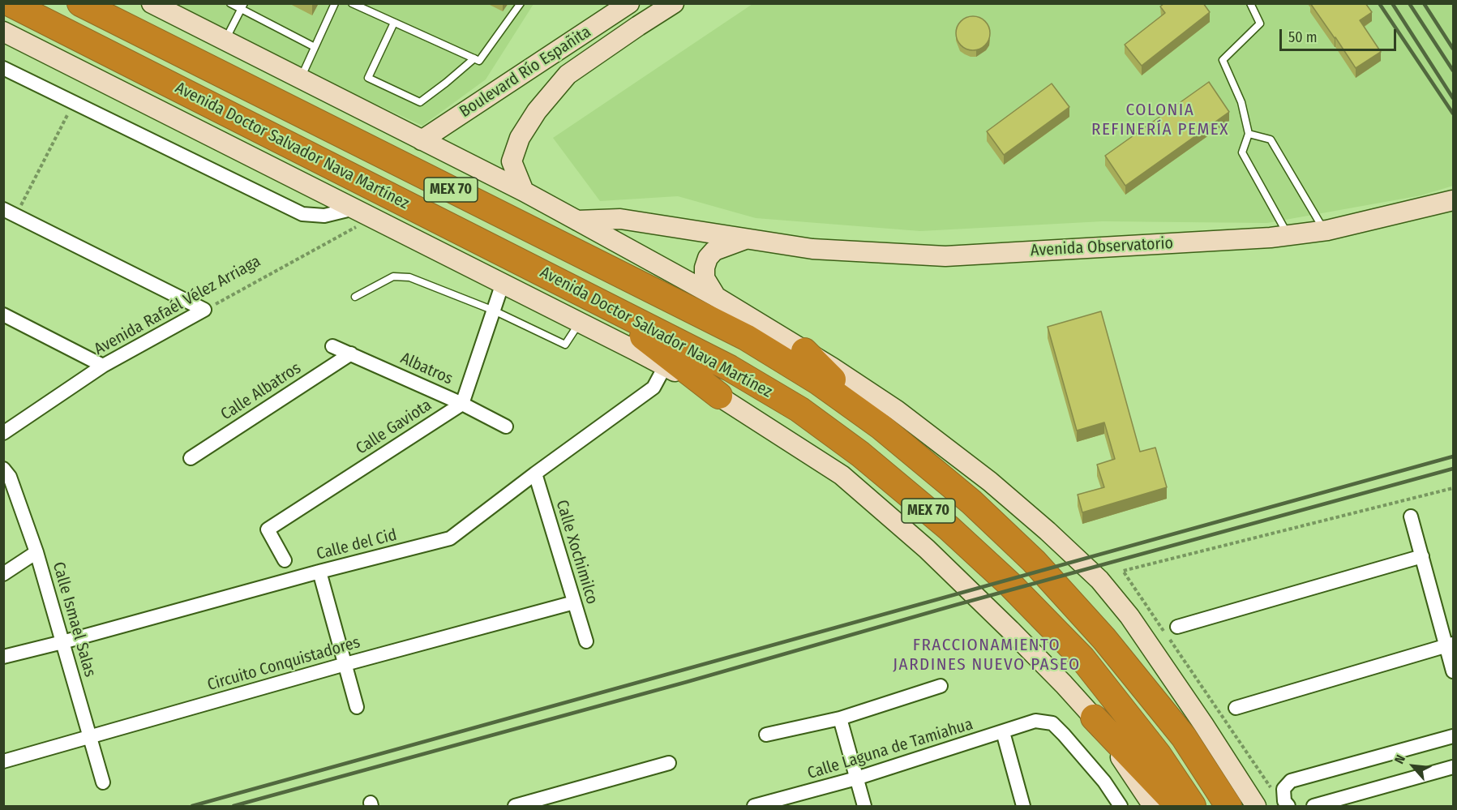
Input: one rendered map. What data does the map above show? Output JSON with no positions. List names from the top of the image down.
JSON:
{
  "streets": {
    "highway": ["Avenida Doctor Salvador Nava Martínez", "MEX 70"],
    "main road": ["Boulevard Río Españita", "Avenida Observatorio"],
    "street": [
      "Avenida Rafaél Vélez Arriaga",
      "Albatros",
      "Calle Albatros",
      "Calle Gaviota",
      "Calle del Cid",
      "Calle Xochimilco",
      "Calle Ismael Salas",
      "Circuito Conquistadores",
      "Calle Laguna de Tamiahua"
    ]
  },
  "crossings": [
    ["Avenida Doctor Salvador Nava Martínez", "Avenida Rafaél Vélez Arriaga"],
    ["Avenida Doctor Salvador Nava Martínez", "Calle del Cid"],
    ["Albatros", "Calle Albatros"],
    ["Albatros", "Calle Gaviota"],
    ["Calle del Cid", "Calle Xochimilco"],
    ["Calle del Cid", "Calle Ismael Salas"],
    ["Calle Xochimilco", "Circuito Conquistadores"],
    ["Calle Ismael Salas", "Circuito Conquistadores"]
  ],
  "districts": ["COLONIA REFINERÍA PEMEX", "FRACCIONAMIENTO JARDINES NUEVO PASEO"],
  "scale_bar": "50 m",
  "north": "top left"
}
